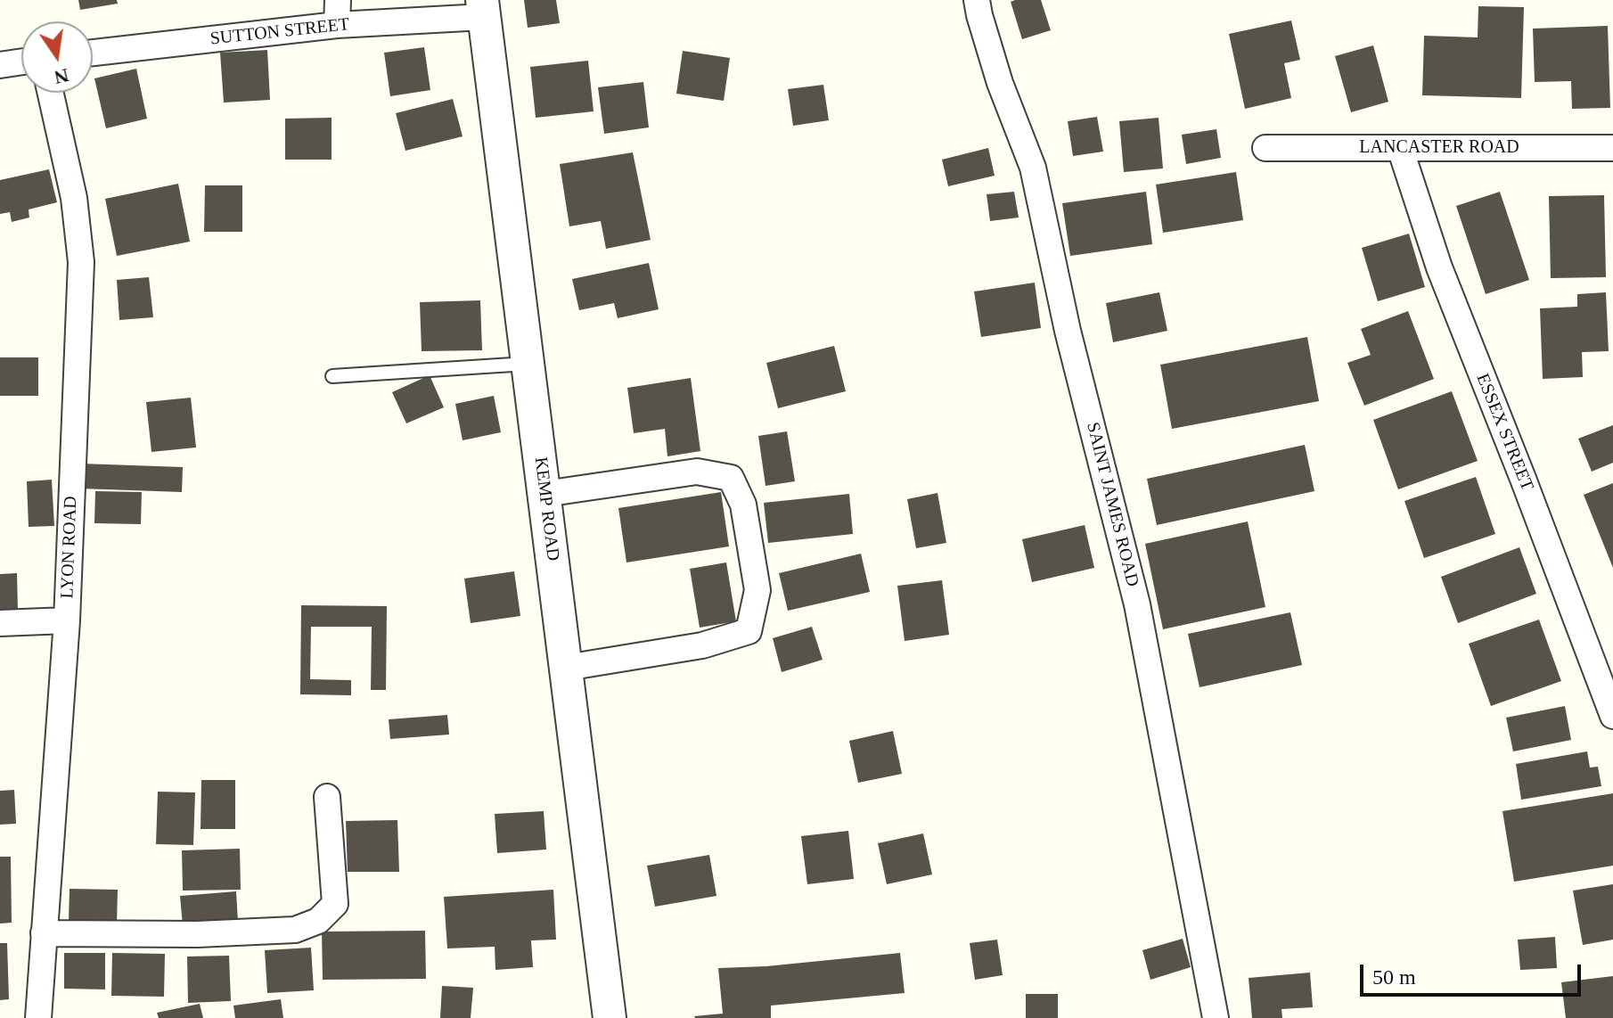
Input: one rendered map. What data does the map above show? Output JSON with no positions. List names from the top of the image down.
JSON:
{
  "streets": {
    "street": [
      "SUTTON STREET",
      "LANCASTER ROAD",
      "ESSEX STREET",
      "SAINT JAMES ROAD",
      "KEMP ROAD",
      "LYON ROAD"
    ]
  },
  "crossings": [
    ["SUTTON STREET", "KEMP ROAD"],
    ["LANCASTER ROAD", "ESSEX STREET"]
  ],
  "scale_bar": "50 m",
  "north": "bottom"
}
